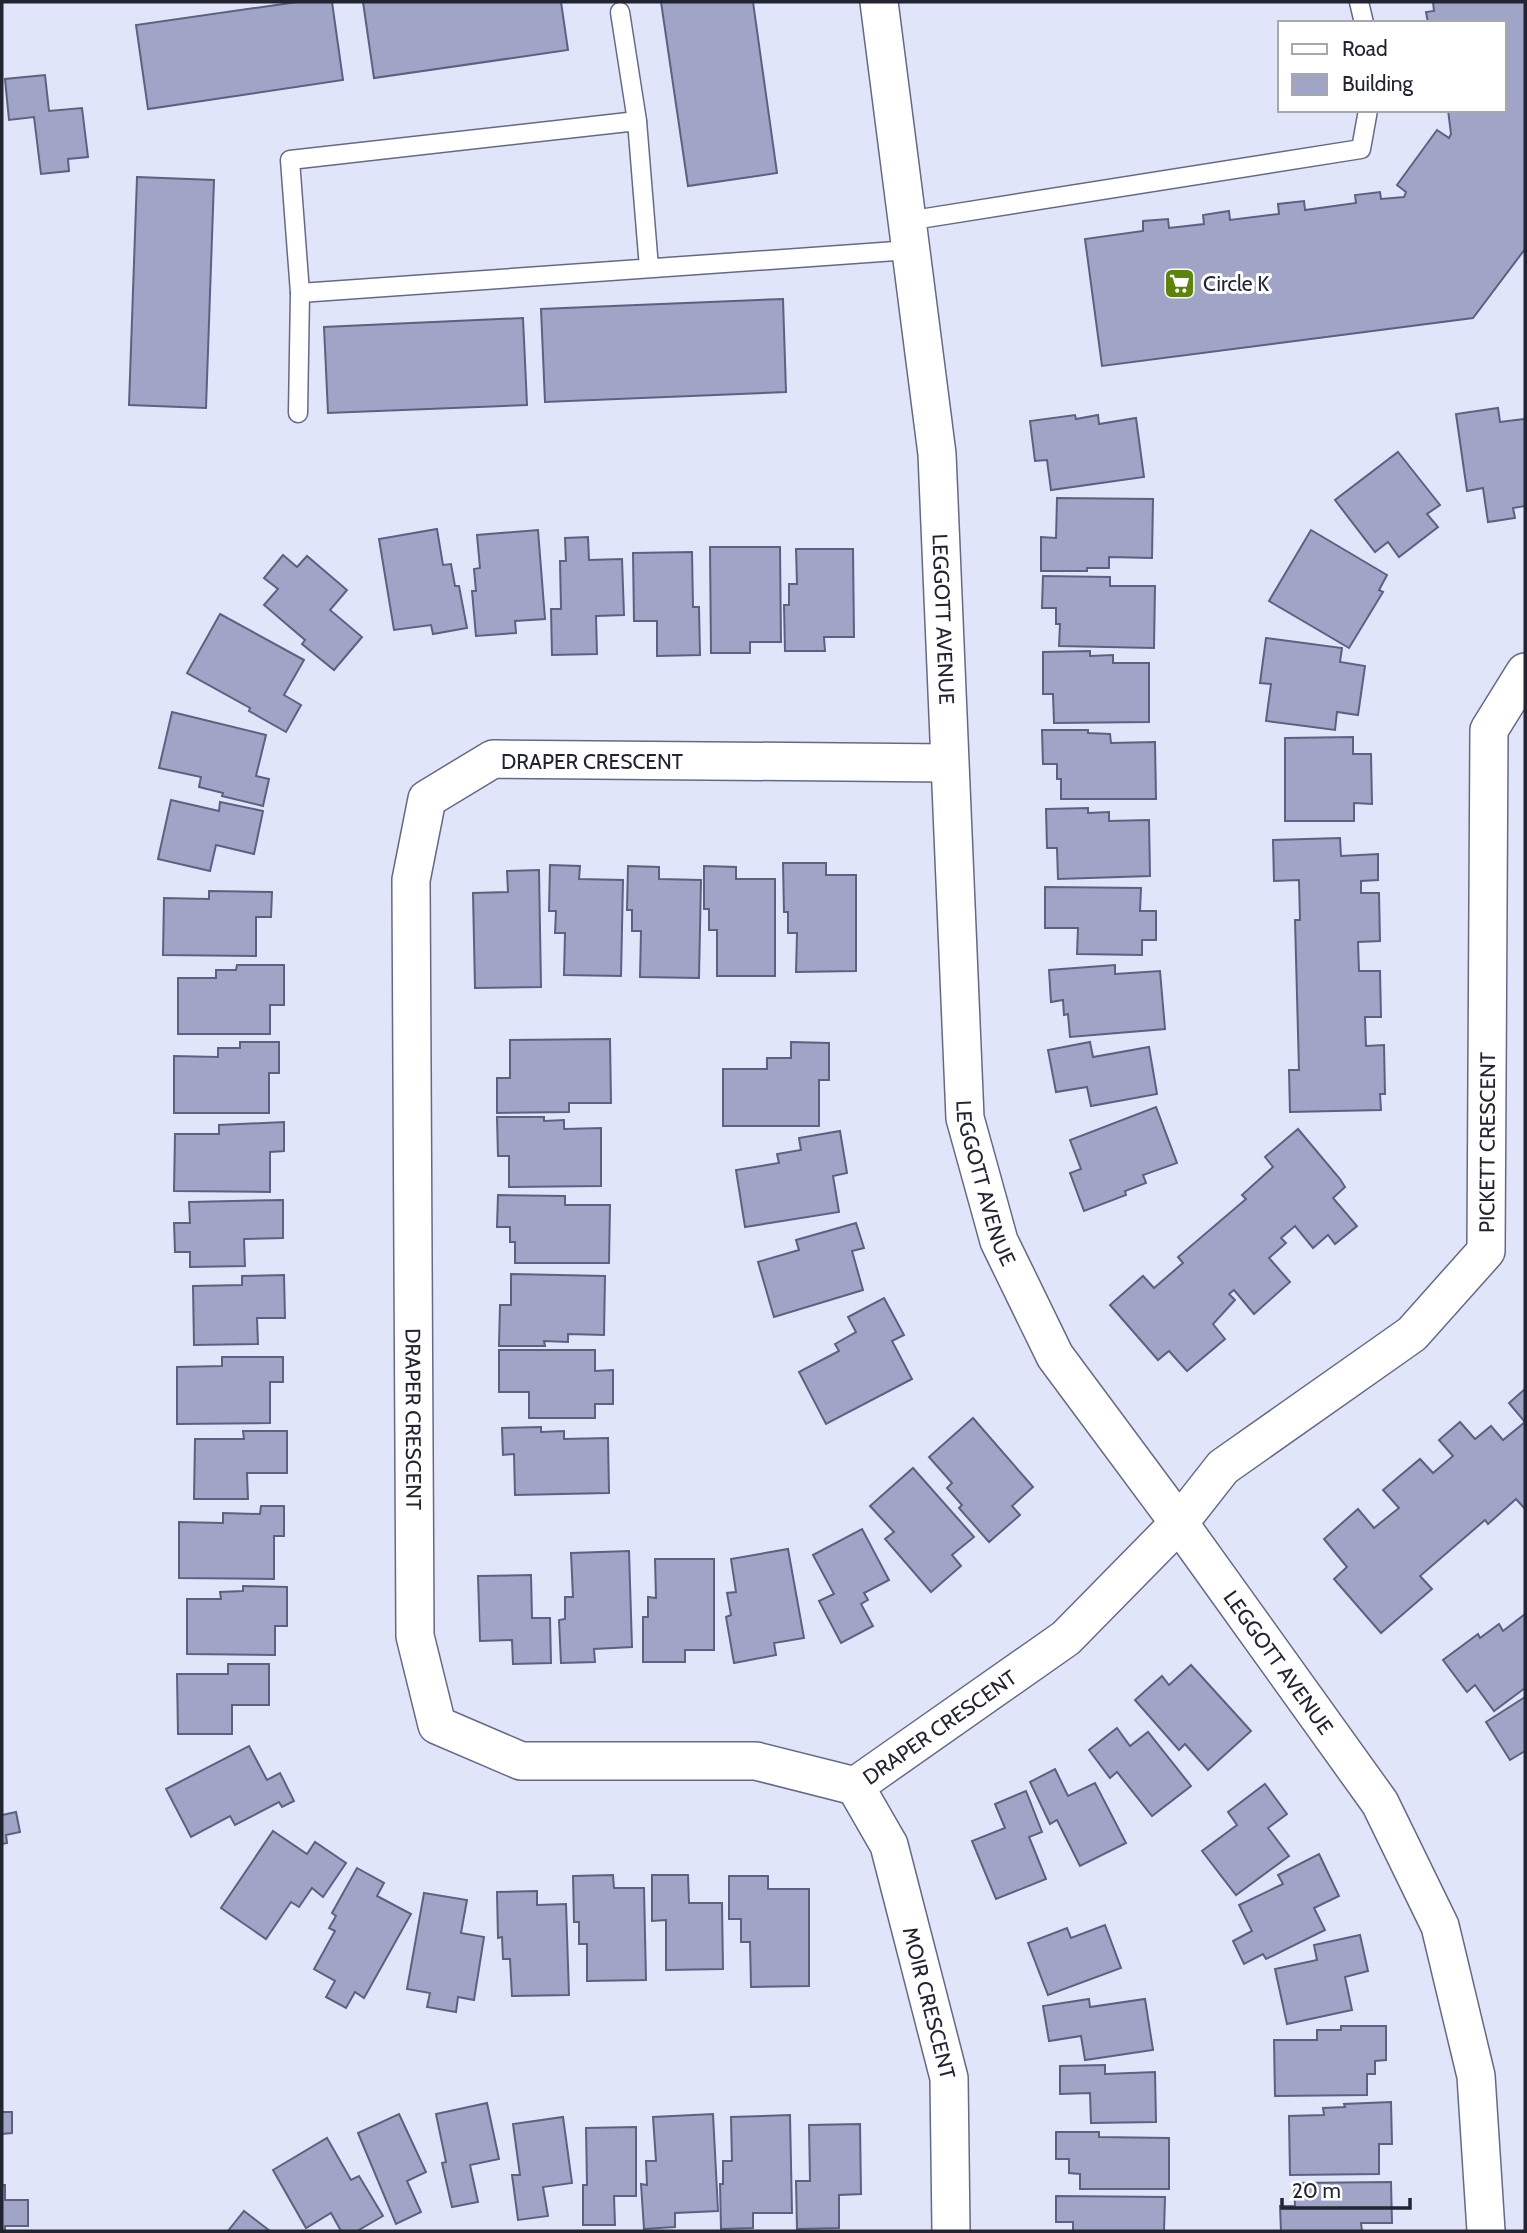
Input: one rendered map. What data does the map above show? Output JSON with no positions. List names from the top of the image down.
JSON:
{
  "streets": {
    "street": [
      "LEGGOTT AVENUE",
      "DRAPER CRESCENT",
      "PICKETT CRESCENT",
      "MOIR CRESCENT"
    ]
  },
  "crossings": [
    ["LEGGOTT AVENUE", "DRAPER CRESCENT"],
    ["LEGGOTT AVENUE", "PICKETT CRESCENT"],
    ["DRAPER CRESCENT", "PICKETT CRESCENT"],
    ["DRAPER CRESCENT", "MOIR CRESCENT"]
  ],
  "places": {
    "supermarket": ["Circle K"]
  },
  "legend": ["Road", "Building"],
  "scale_bar": "20 m"
}
